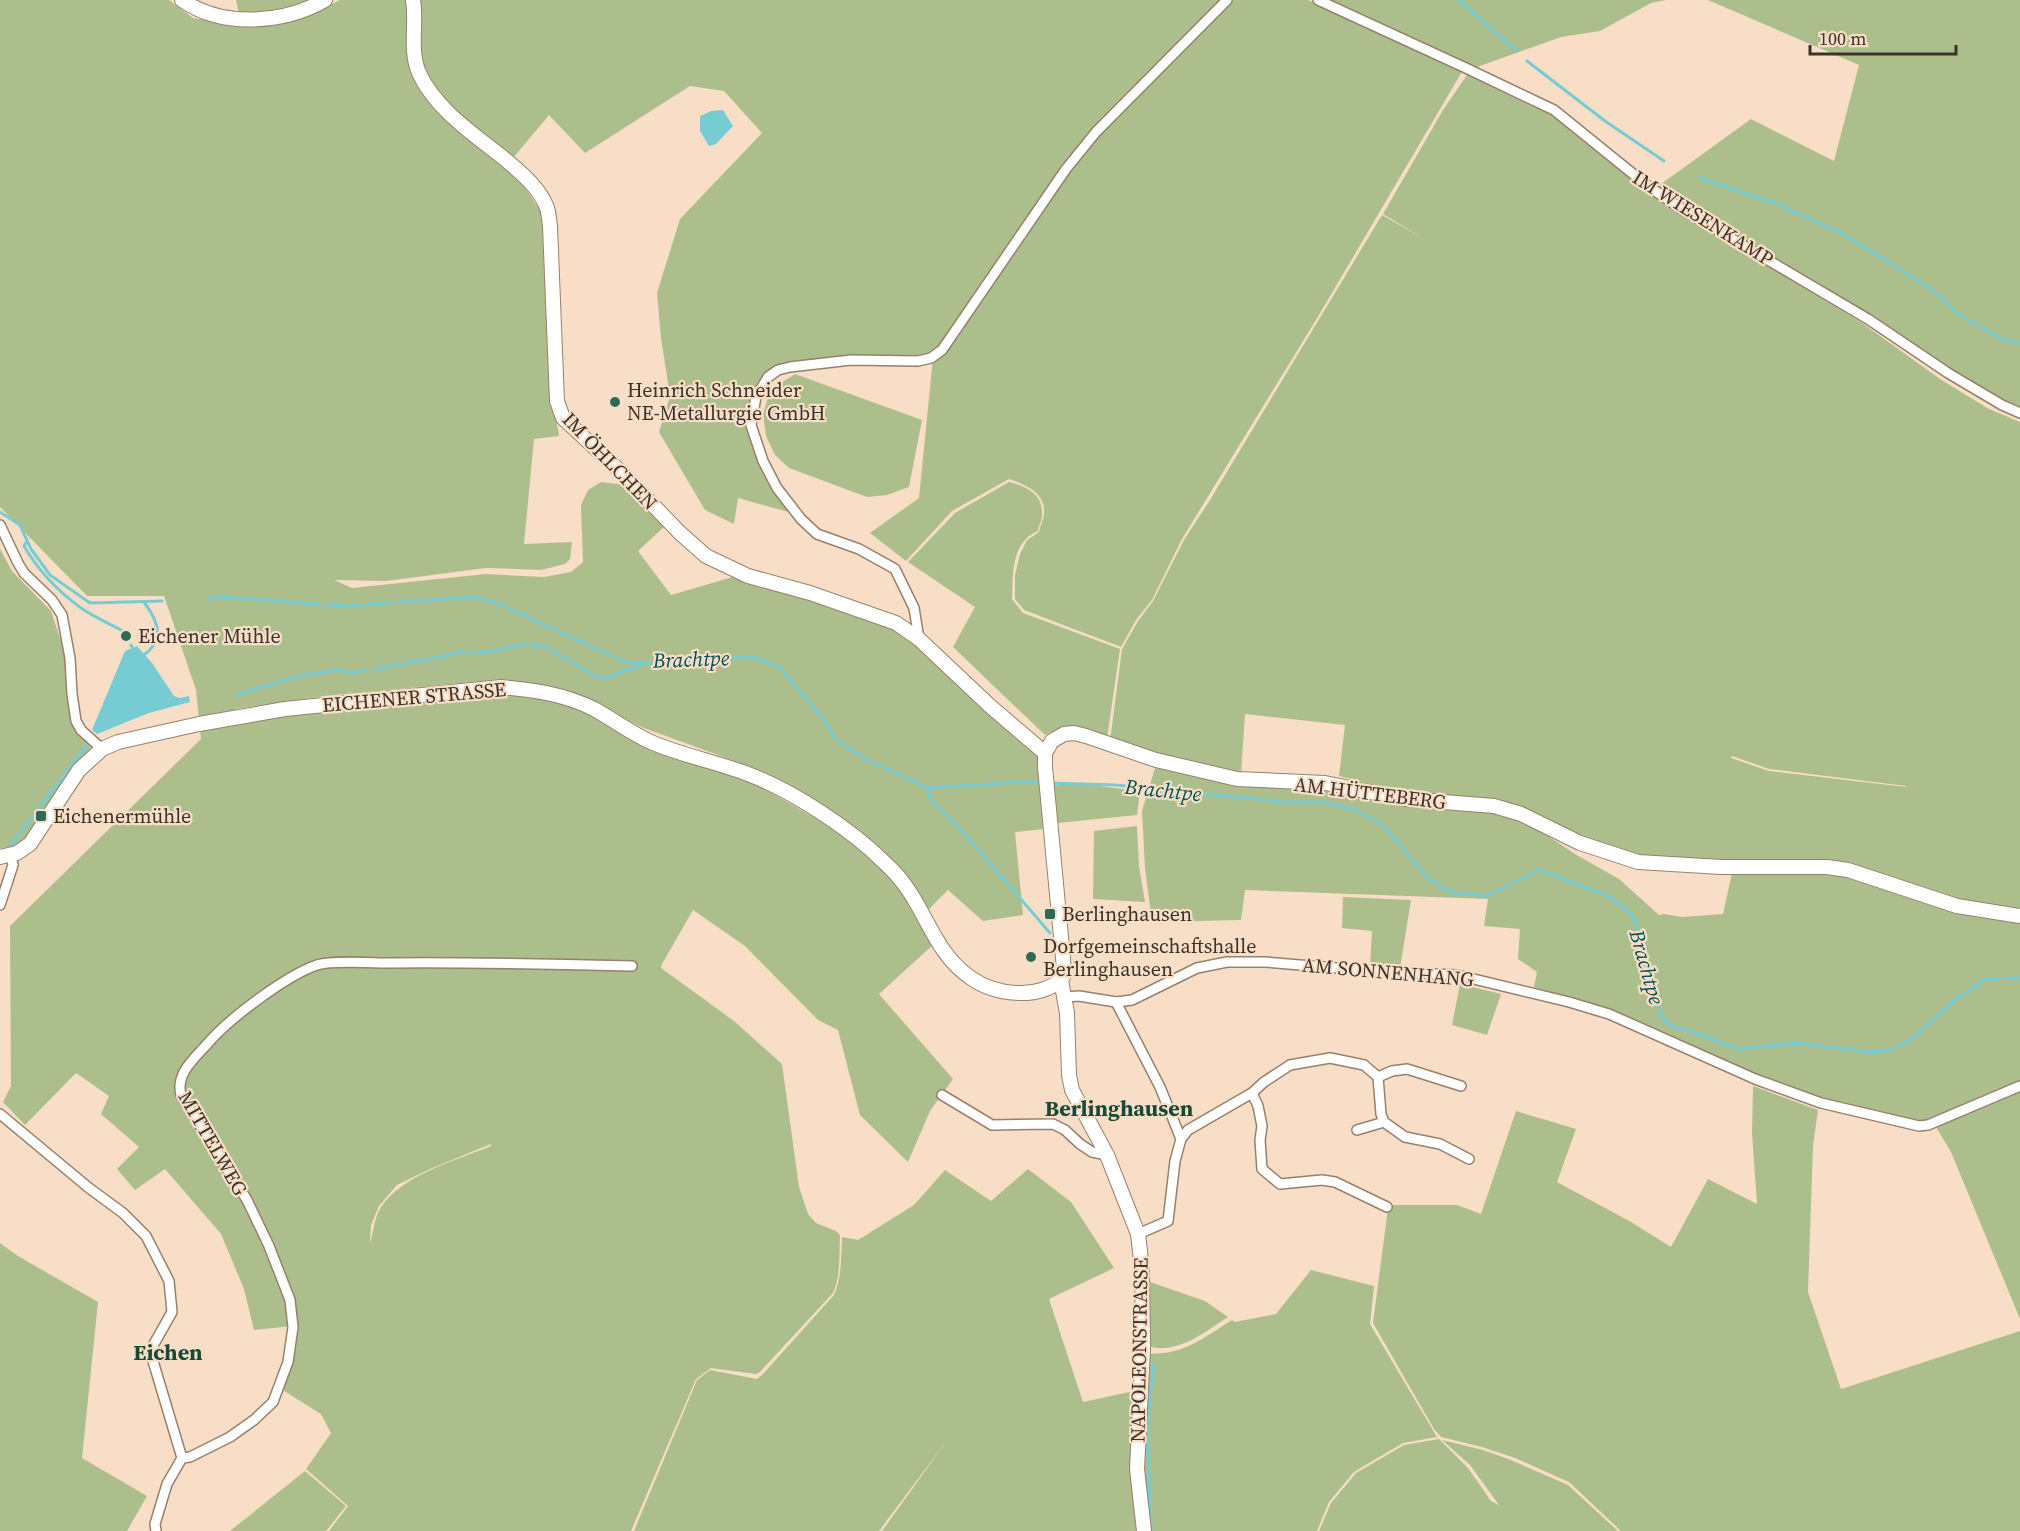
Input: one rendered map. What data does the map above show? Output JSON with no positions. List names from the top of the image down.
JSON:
{
  "streets": {
    "main road": [
      "IM ÖHLCHEN",
      "EICHENER STRASSE",
      "AM HÜTTEBERG",
      "NAPOLEONSTRASSE"
    ],
    "street": ["IM WIESENKAMP", "AM SONNENHANG", "MITTELWEG"]
  },
  "crossings": [
    ["IM ÖHLCHEN", "AM HÜTTEBERG"],
    ["IM ÖHLCHEN", "NAPOLEONSTRASSE"],
    ["EICHENER STRASSE", "NAPOLEONSTRASSE"],
    ["AM HÜTTEBERG", "NAPOLEONSTRASSE"],
    ["AM SONNENHANG", "NAPOLEONSTRASSE"]
  ],
  "districts": ["Berlinghausen", "Eichen"],
  "water": ["Brachtpe"],
  "places": {
    "other": ["Heinrich Schneider NE-Metallurgie GmbH", "Eichener Mühle", "Dorfgemeinschaftshalle Berlinghausen"],
    "transit": ["Eichenermühle", "Berlinghausen"]
  },
  "scale_bar": "100 m"
}
